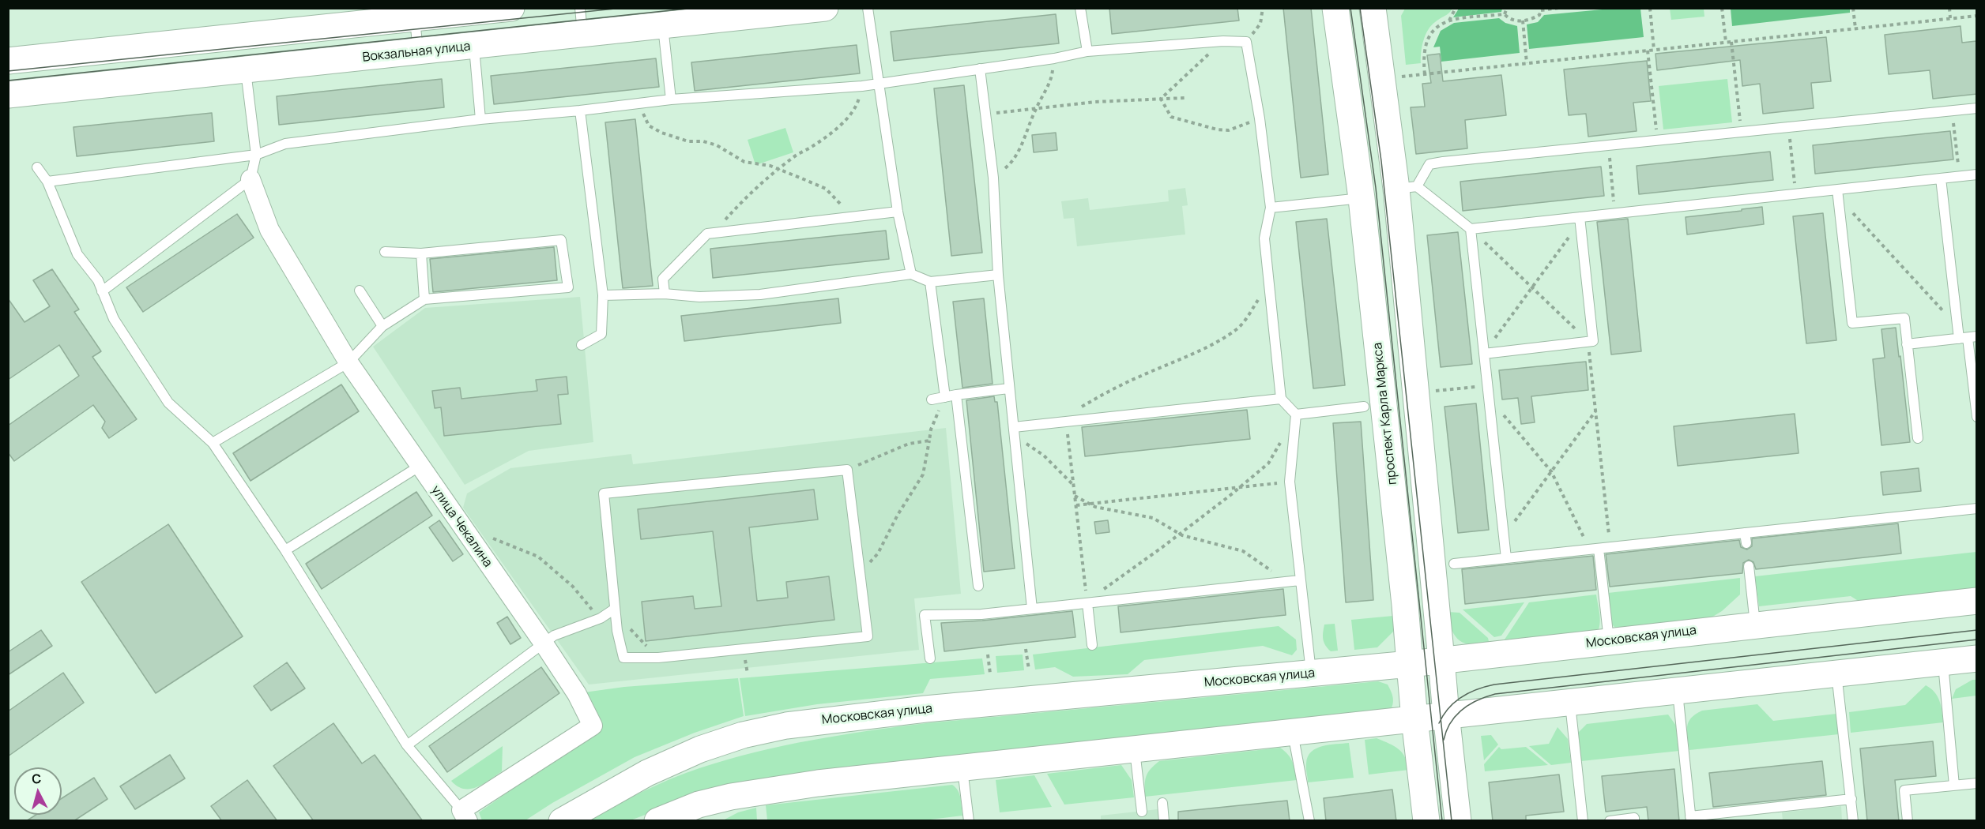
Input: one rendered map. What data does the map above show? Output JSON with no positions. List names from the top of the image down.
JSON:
{
  "streets": {
    "main road": ["Вокзальная улица", "проспект Карла Маркса", "Московская улица"],
    "street": ["улица Чекалина"]
  },
  "crossings": [
    ["проспект Карла Маркса", "Московская улица"]
  ],
  "north": "top"
}
